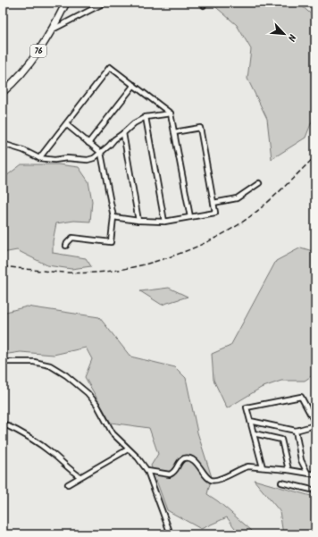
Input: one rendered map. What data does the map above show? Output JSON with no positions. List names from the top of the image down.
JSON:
{
  "streets": {
    "main road": ["76"]
  },
  "north": "bottom right"
}
